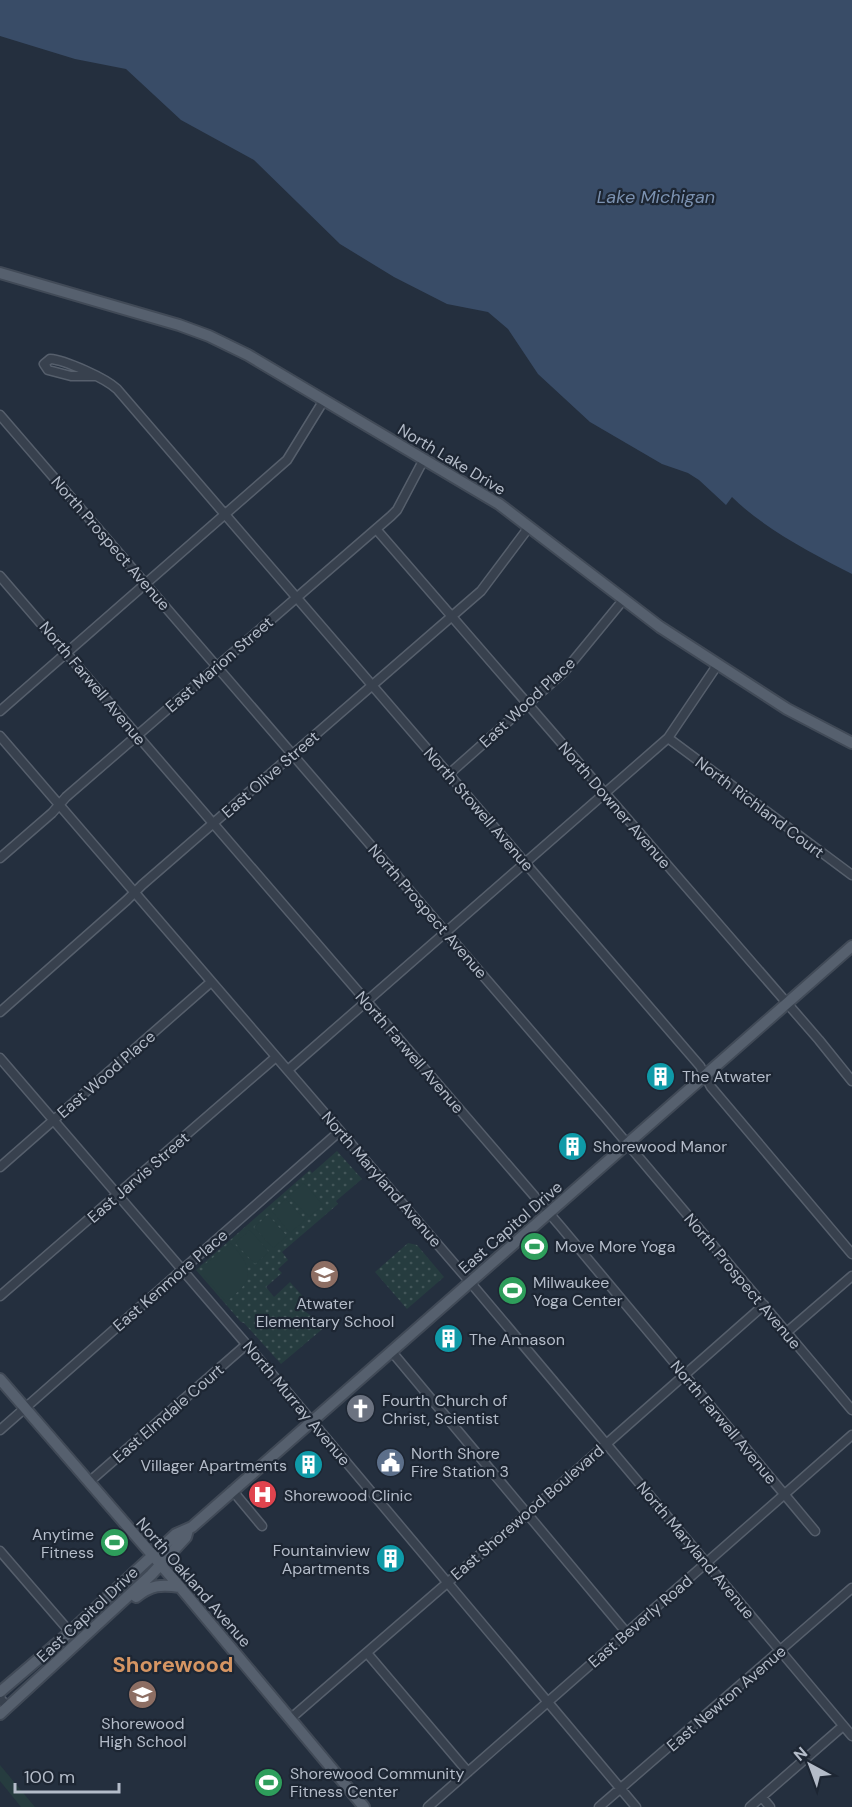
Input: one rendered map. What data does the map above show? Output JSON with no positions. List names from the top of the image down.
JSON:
{
  "streets": {
    "main road": ["North Lake Drive", "East Capitol Drive", "North Oakland Avenue"],
    "street": [
      "North Prospect Avenue",
      "East Marion Street",
      "North Farwell Avenue",
      "East Wood Place",
      "East Olive Street",
      "North Downer Avenue",
      "North Richland Court",
      "North Stowell Avenue",
      "East Jarvis Street",
      "North Maryland Avenue",
      "East Kenmore Place",
      "North Murray Avenue",
      "East Elmdale Court",
      "East Shorewood Boulevard",
      "East Beverly Road",
      "East Newton Avenue"
    ]
  },
  "crossings": [
    ["North Lake Drive", "East Marion Street"],
    ["North Lake Drive", "East Wood Place"],
    ["North Lake Drive", "East Olive Street"],
    ["North Prospect Avenue", "East Marion Street"],
    ["North Prospect Avenue", "East Olive Street"],
    ["North Prospect Avenue", "East Capitol Drive"],
    ["North Prospect Avenue", "East Shorewood Boulevard"],
    ["East Marion Street", "North Farwell Avenue"],
    ["East Marion Street", "North Downer Avenue"],
    ["East Marion Street", "North Stowell Avenue"],
    ["East Marion Street", "North Maryland Avenue"],
    ["North Farwell Avenue", "East Olive Street"],
    ["North Farwell Avenue", "East Capitol Drive"],
    ["North Farwell Avenue", "East Shorewood Boulevard"],
    ["North Farwell Avenue", "East Beverly Road"],
    ["East Wood Place", "North Downer Avenue"],
    ["East Wood Place", "North Stowell Avenue"],
    ["East Wood Place", "North Maryland Avenue"],
    ["East Wood Place", "North Murray Avenue"],
    ["East Olive Street", "North Downer Avenue"],
    ["East Olive Street", "North Stowell Avenue"],
    ["East Olive Street", "North Maryland Avenue"],
    ["North Downer Avenue", "East Capitol Drive"],
    ["North Stowell Avenue", "East Capitol Drive"],
    ["East Jarvis Street", "North Maryland Avenue"],
    ["East Jarvis Street", "North Murray Avenue"],
    ["North Maryland Avenue", "East Capitol Drive"],
    ["North Maryland Avenue", "East Kenmore Place"],
    ["North Maryland Avenue", "East Shorewood Boulevard"],
    ["North Maryland Avenue", "East Beverly Road"],
    ["North Maryland Avenue", "East Newton Avenue"],
    ["East Capitol Drive", "North Murray Avenue"],
    ["East Capitol Drive", "North Oakland Avenue"],
    ["East Kenmore Place", "North Murray Avenue"],
    ["East Kenmore Place", "North Oakland Avenue"],
    ["North Murray Avenue", "East Elmdale Court"],
    ["North Murray Avenue", "East Shorewood Boulevard"],
    ["North Murray Avenue", "East Beverly Road"],
    ["North Murray Avenue", "East Newton Avenue"],
    ["East Elmdale Court", "North Oakland Avenue"],
    ["East Shorewood Boulevard", "North Oakland Avenue"]
  ],
  "districts": ["Shorewood"],
  "water": ["Lake Michigan"],
  "places": {
    "building": [
      "The Atwater",
      "Shorewood Manor",
      "The Annason",
      "Villager Apartments",
      "Fountainview Apartments"
    ],
    "sports": [
      "Move More Yoga",
      "Milwaukee Yoga Center",
      "Anytime Fitness",
      "Shorewood Community Fitness Center"
    ],
    "school or university": ["Atwater Elementary School", "Shorewood High School"],
    "church": ["Fourth Church of Christ, Scientist"],
    "public building": ["North Shore Fire Station 3"],
    "hospital": ["Shorewood Clinic"]
  },
  "scale_bar": "100 m",
  "north": "top left"
}
